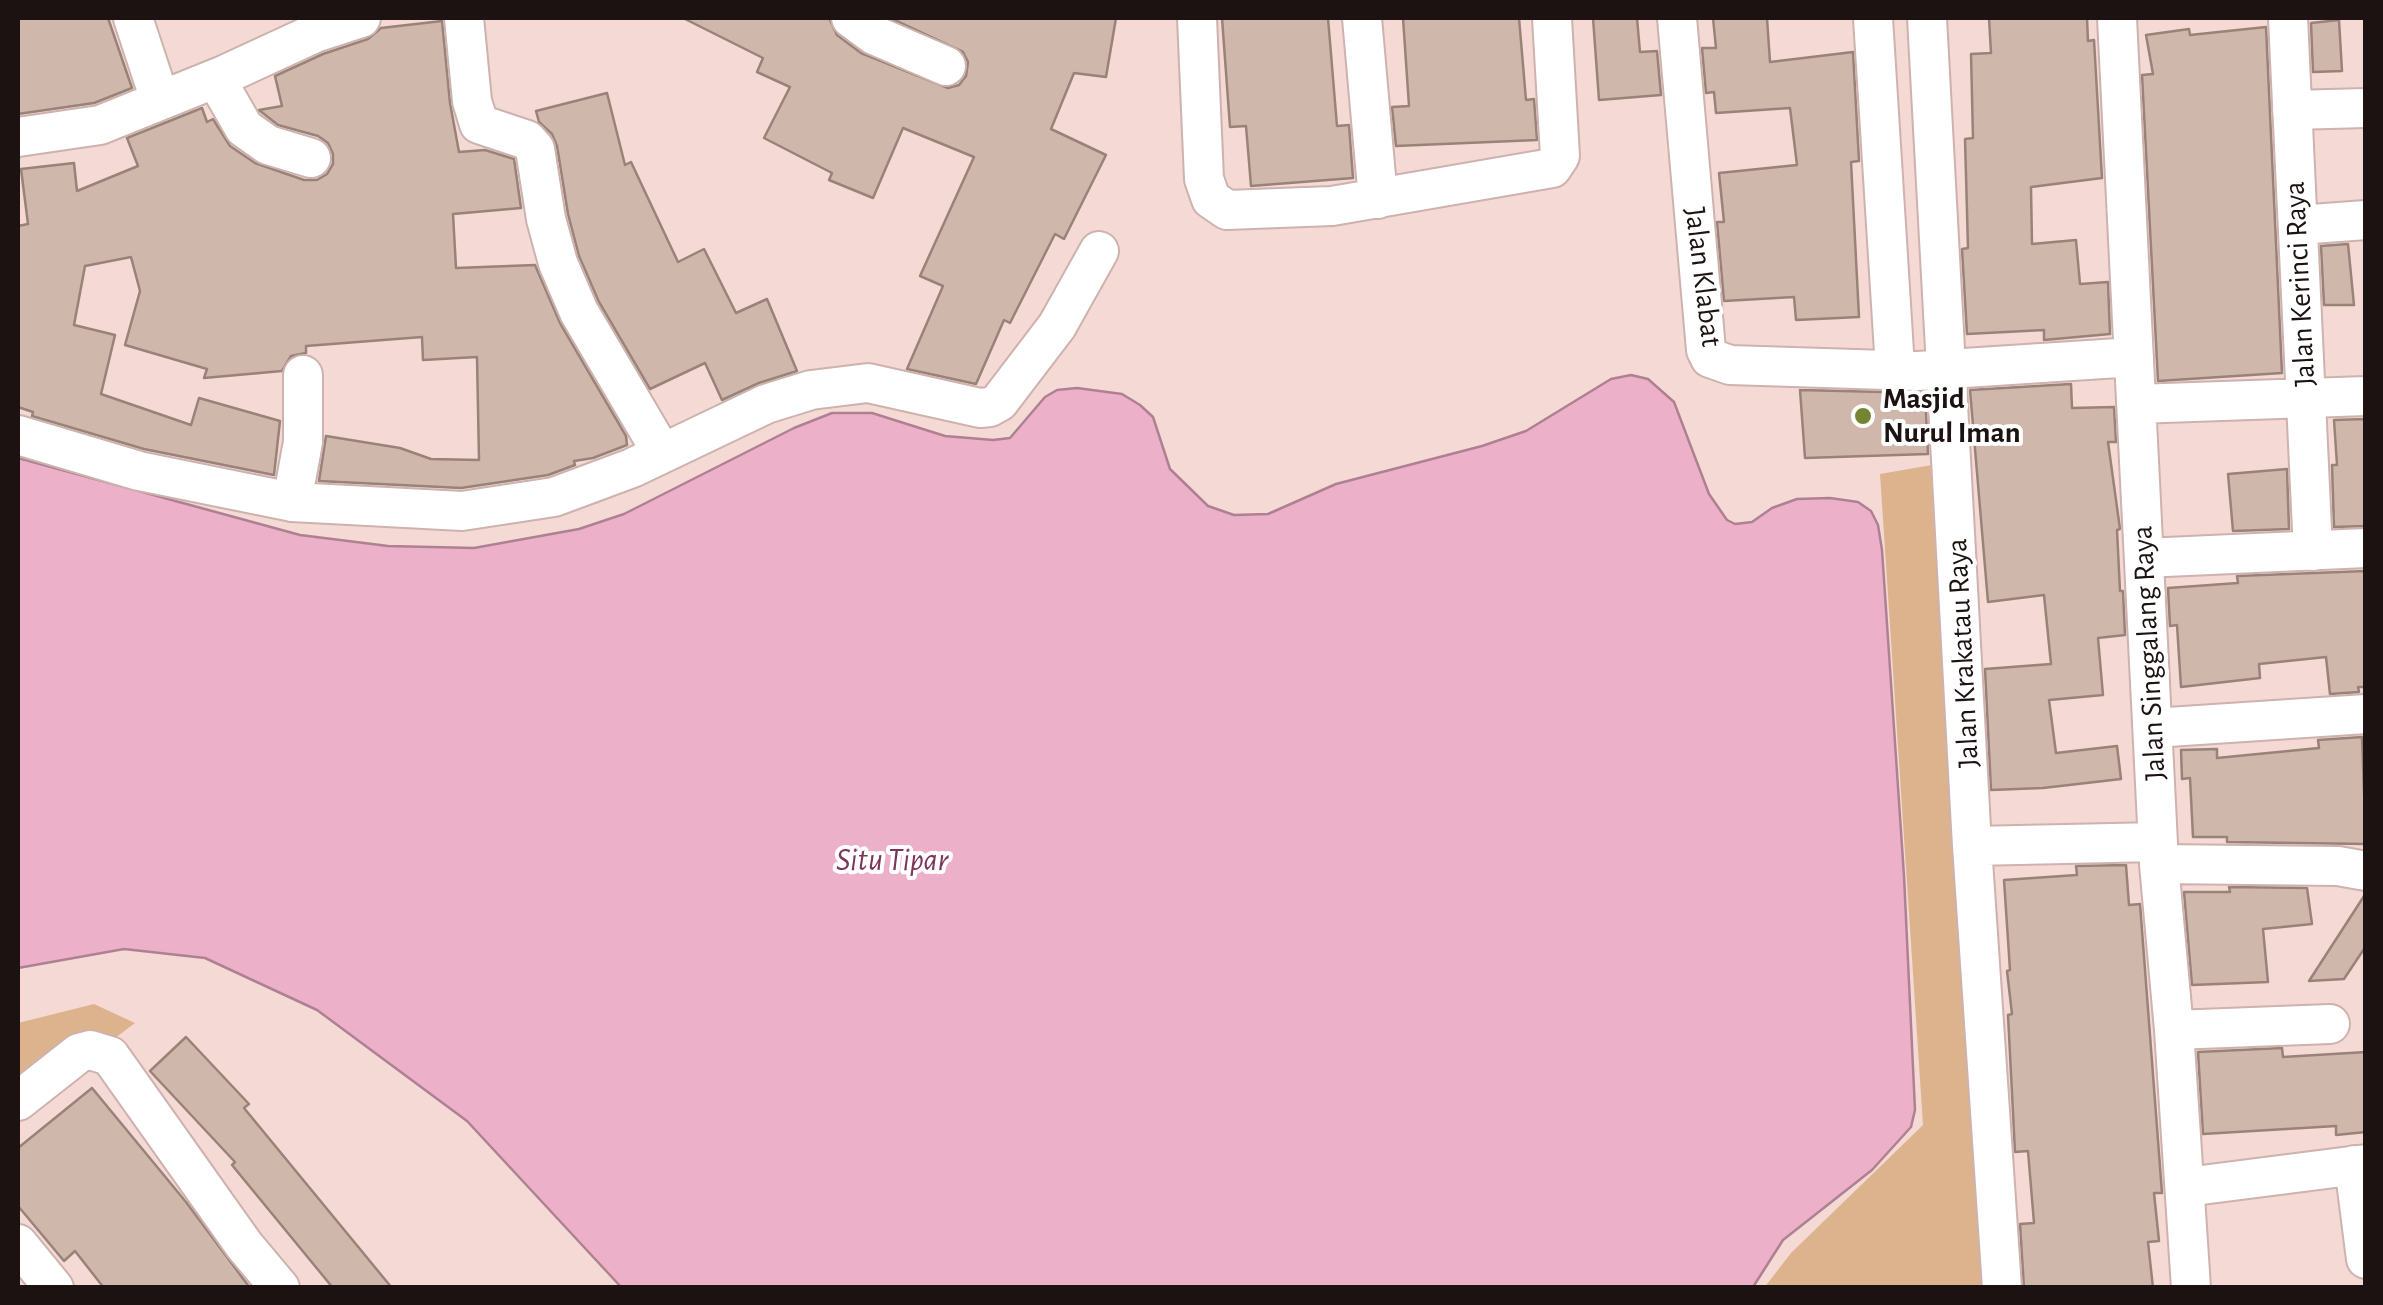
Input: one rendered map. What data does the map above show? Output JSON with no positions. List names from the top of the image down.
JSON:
{
  "streets": {
    "street": [
      "Jalan Klabat",
      "Jalan Kerinci Raya",
      "Jalan Krakatau Raya",
      "Jalan Singgalang Raya"
    ]
  },
  "crossings": [
    ["Jalan Klabat", "Jalan Krakatau Raya"],
    ["Jalan Klabat", "Jalan Singgalang Raya"]
  ],
  "water": ["Situ Tipar"],
  "places": ["Masjid Nurul Iman"]
}
